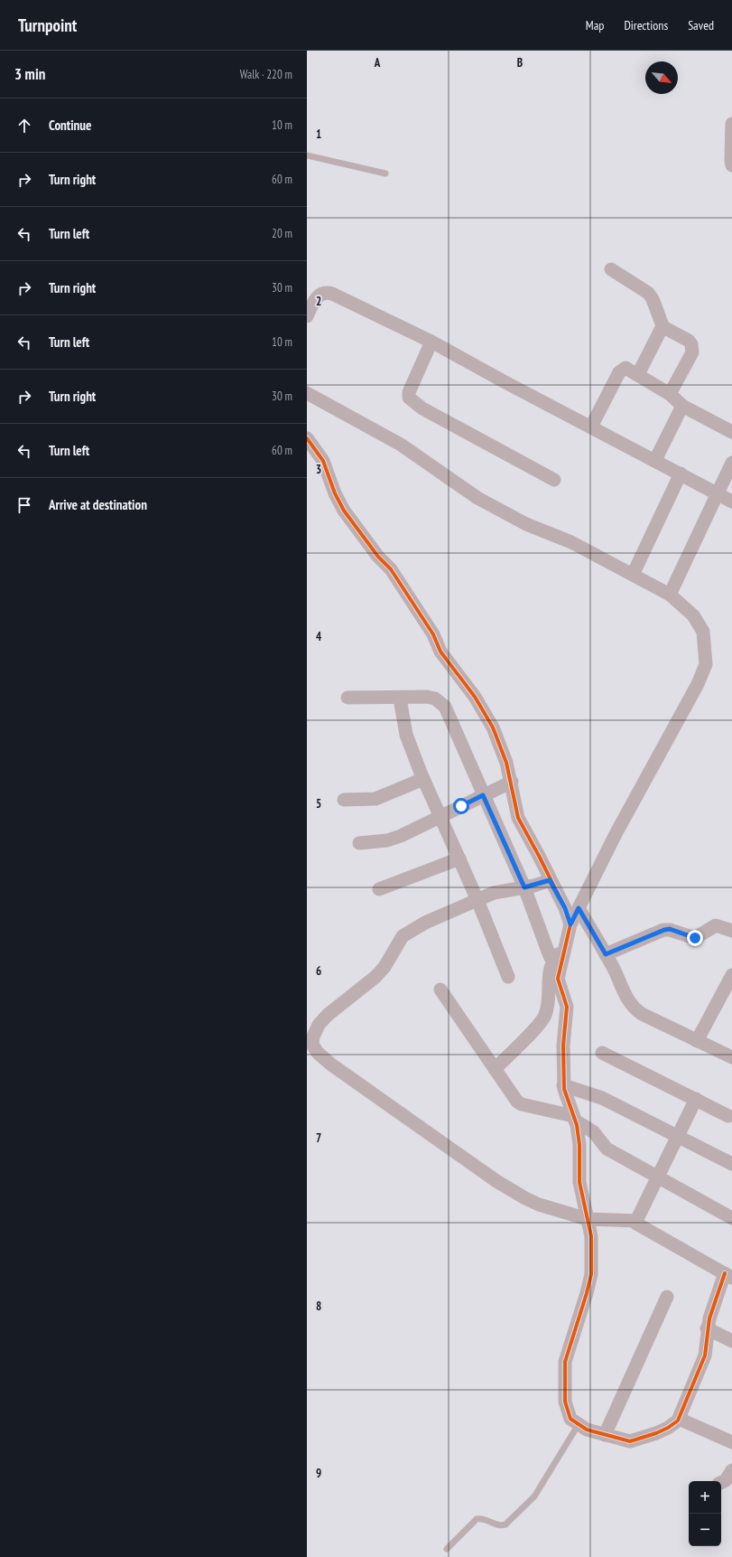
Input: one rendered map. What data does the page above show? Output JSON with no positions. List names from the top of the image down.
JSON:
{
  "north": "bottom right",
  "page": {
    "header": "Turnpoint",
    "nav": ["Map", "Directions", "Saved"],
    "heading": ["3 min", "Walk · 220 m"],
    "list": [
      ["Continue", "10 m"],
      ["Turn right", "60 m"],
      ["Turn left", "20 m"],
      ["Turn right", "30 m"],
      ["Turn left", "10 m"],
      ["Turn right", "30 m"],
      ["Turn left", "60 m"],
      "Arrive at destination"
    ],
    "map_buttons": ["+", "−"]
  },
  "grid": {
    "columns": ["A", "B"],
    "rows": [
      "1",
      "2",
      "3",
      "4",
      "5",
      "6",
      "7",
      "8",
      "9"
    ]
  }
}
